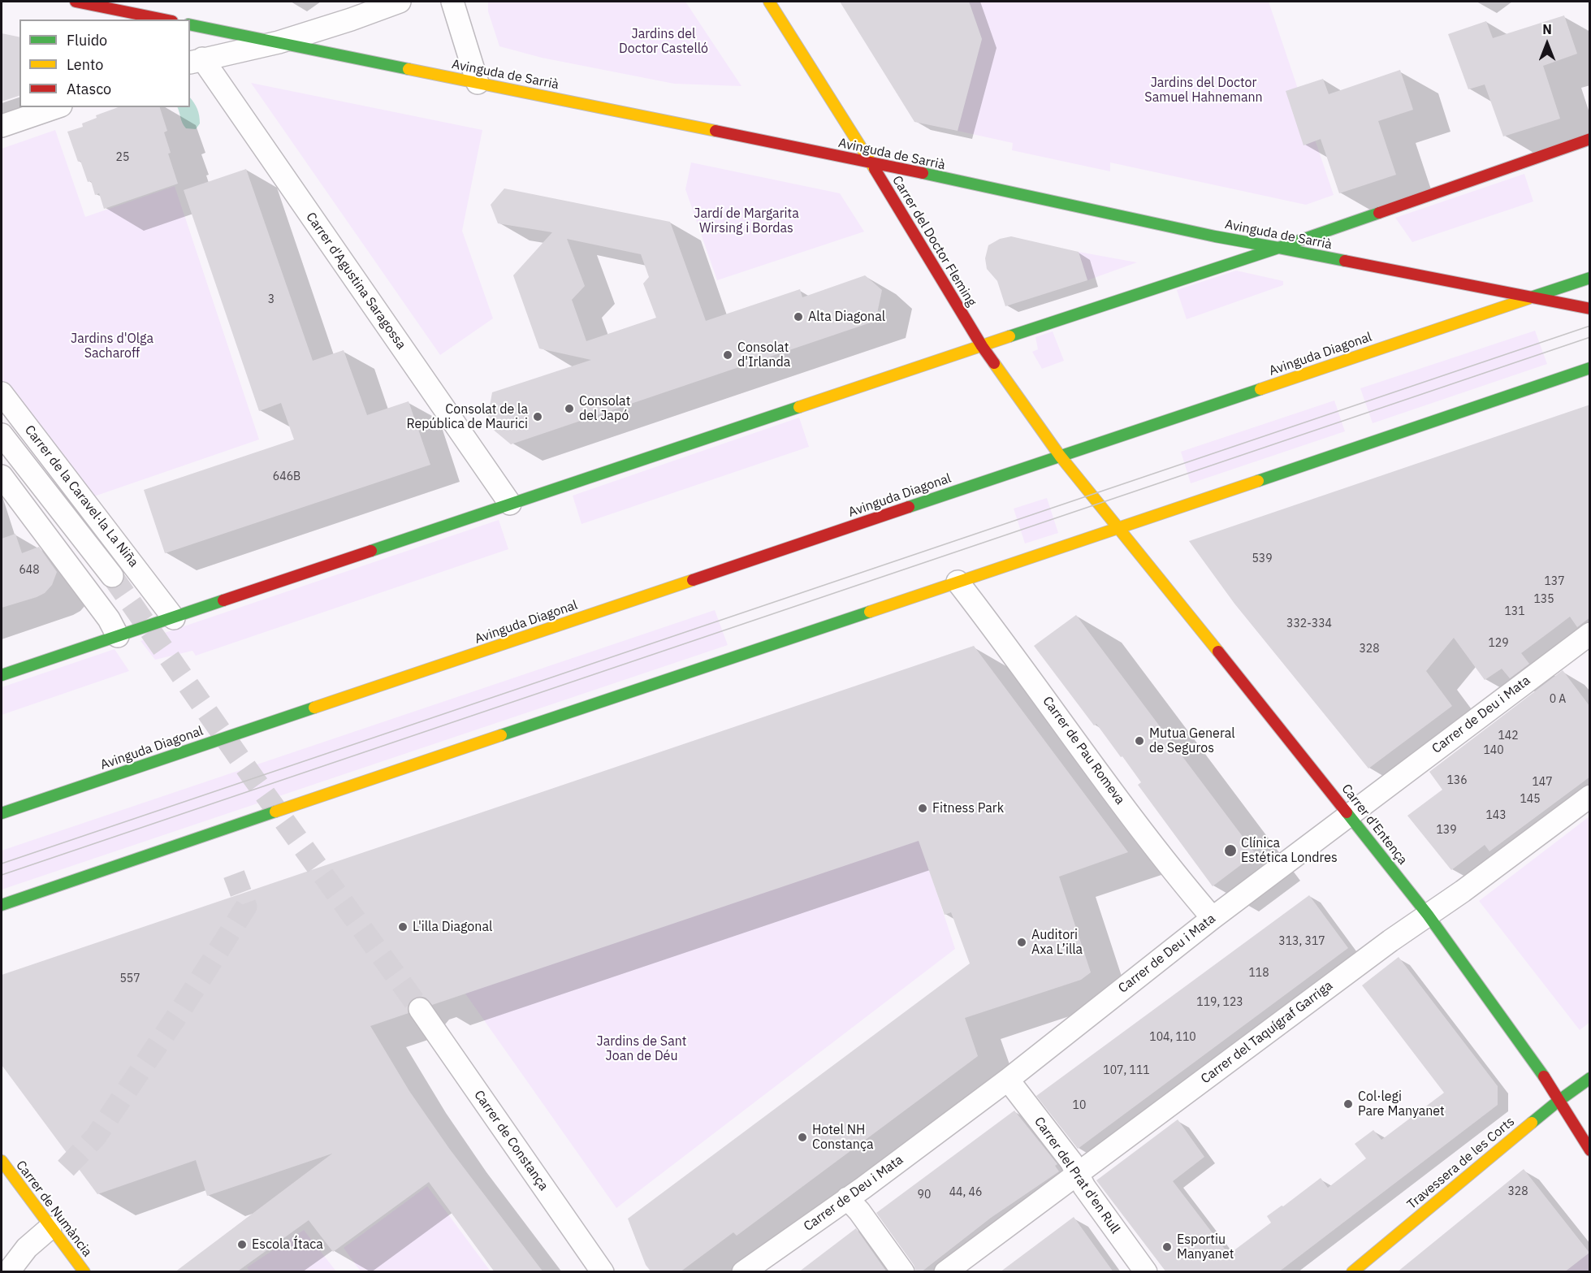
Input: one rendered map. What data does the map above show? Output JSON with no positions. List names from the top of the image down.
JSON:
{
  "streets": {
    "main road": [
      "Avinguda de Sarrià",
      "Carrer del Doctor Fleming",
      "Avinguda Diagonal",
      "Carrer d'Entença",
      "Travessera de les Corts",
      "Carrer de Numància"
    ],
    "street": [
      "Carrer d'Agustina Saragossa",
      "Carrer de la Caravel·la La Niña",
      "Carrer de Deu i Mata",
      "Carrer de Pau Romeva",
      "Carrer del Taquígraf Garriga",
      "Carrer de Constança",
      "Carrer del Prat d'en Rull"
    ]
  },
  "crossings": [
    ["Avinguda de Sarrià", "Carrer del Doctor Fleming"],
    ["Avinguda de Sarrià", "Avinguda Diagonal"],
    ["Carrer de Deu i Mata", "Carrer de Pau Romeva"],
    ["Carrer de Deu i Mata", "Carrer d'Entença"],
    ["Carrer de Deu i Mata", "Carrer del Prat d'en Rull"],
    ["Carrer d'Entença", "Carrer del Taquígraf Garriga"],
    ["Carrer d'Entença", "Travessera de les Corts"],
    ["Carrer del Taquígraf Garriga", "Carrer del Prat d'en Rull"]
  ],
  "parks": [
    "Jardins del Doctor Castelló",
    "Jardins del Doctor Samuel Hahnemann",
    "Jardí de Margarita Wirsing i Bordas",
    "Jardins d'Olga Sacharoff",
    "Jardins de Sant Joan de Déu"
  ],
  "places": [
    "Alta Diagonal",
    "Consolat d'Irlanda",
    "Consolat del Japó",
    "Consolat de la República de Maurici",
    "Mutua General de Seguros",
    "Fitness Park",
    "Clínica Estética Londres",
    "L'illa Diagonal",
    "Auditori Axa L’illa",
    "Col·legi Pare Manyanet",
    "Hotel NH Constança",
    "Escola Ítaca",
    "Esportiu Manyanet"
  ],
  "house_numbers": [
    "25",
    "3",
    "646B",
    "539",
    "648",
    "137",
    "135",
    "131",
    "332-334",
    "129",
    "328",
    "0 A",
    "142",
    "140",
    "136",
    "147",
    "145",
    "143",
    "139",
    "313, 317",
    "118",
    "557",
    "119, 123",
    "104, 110",
    "107, 111",
    "10",
    "328",
    "44, 46",
    "90"
  ],
  "legend": ["Fluido", "Lento", "Atasco"],
  "north": "top"
}
